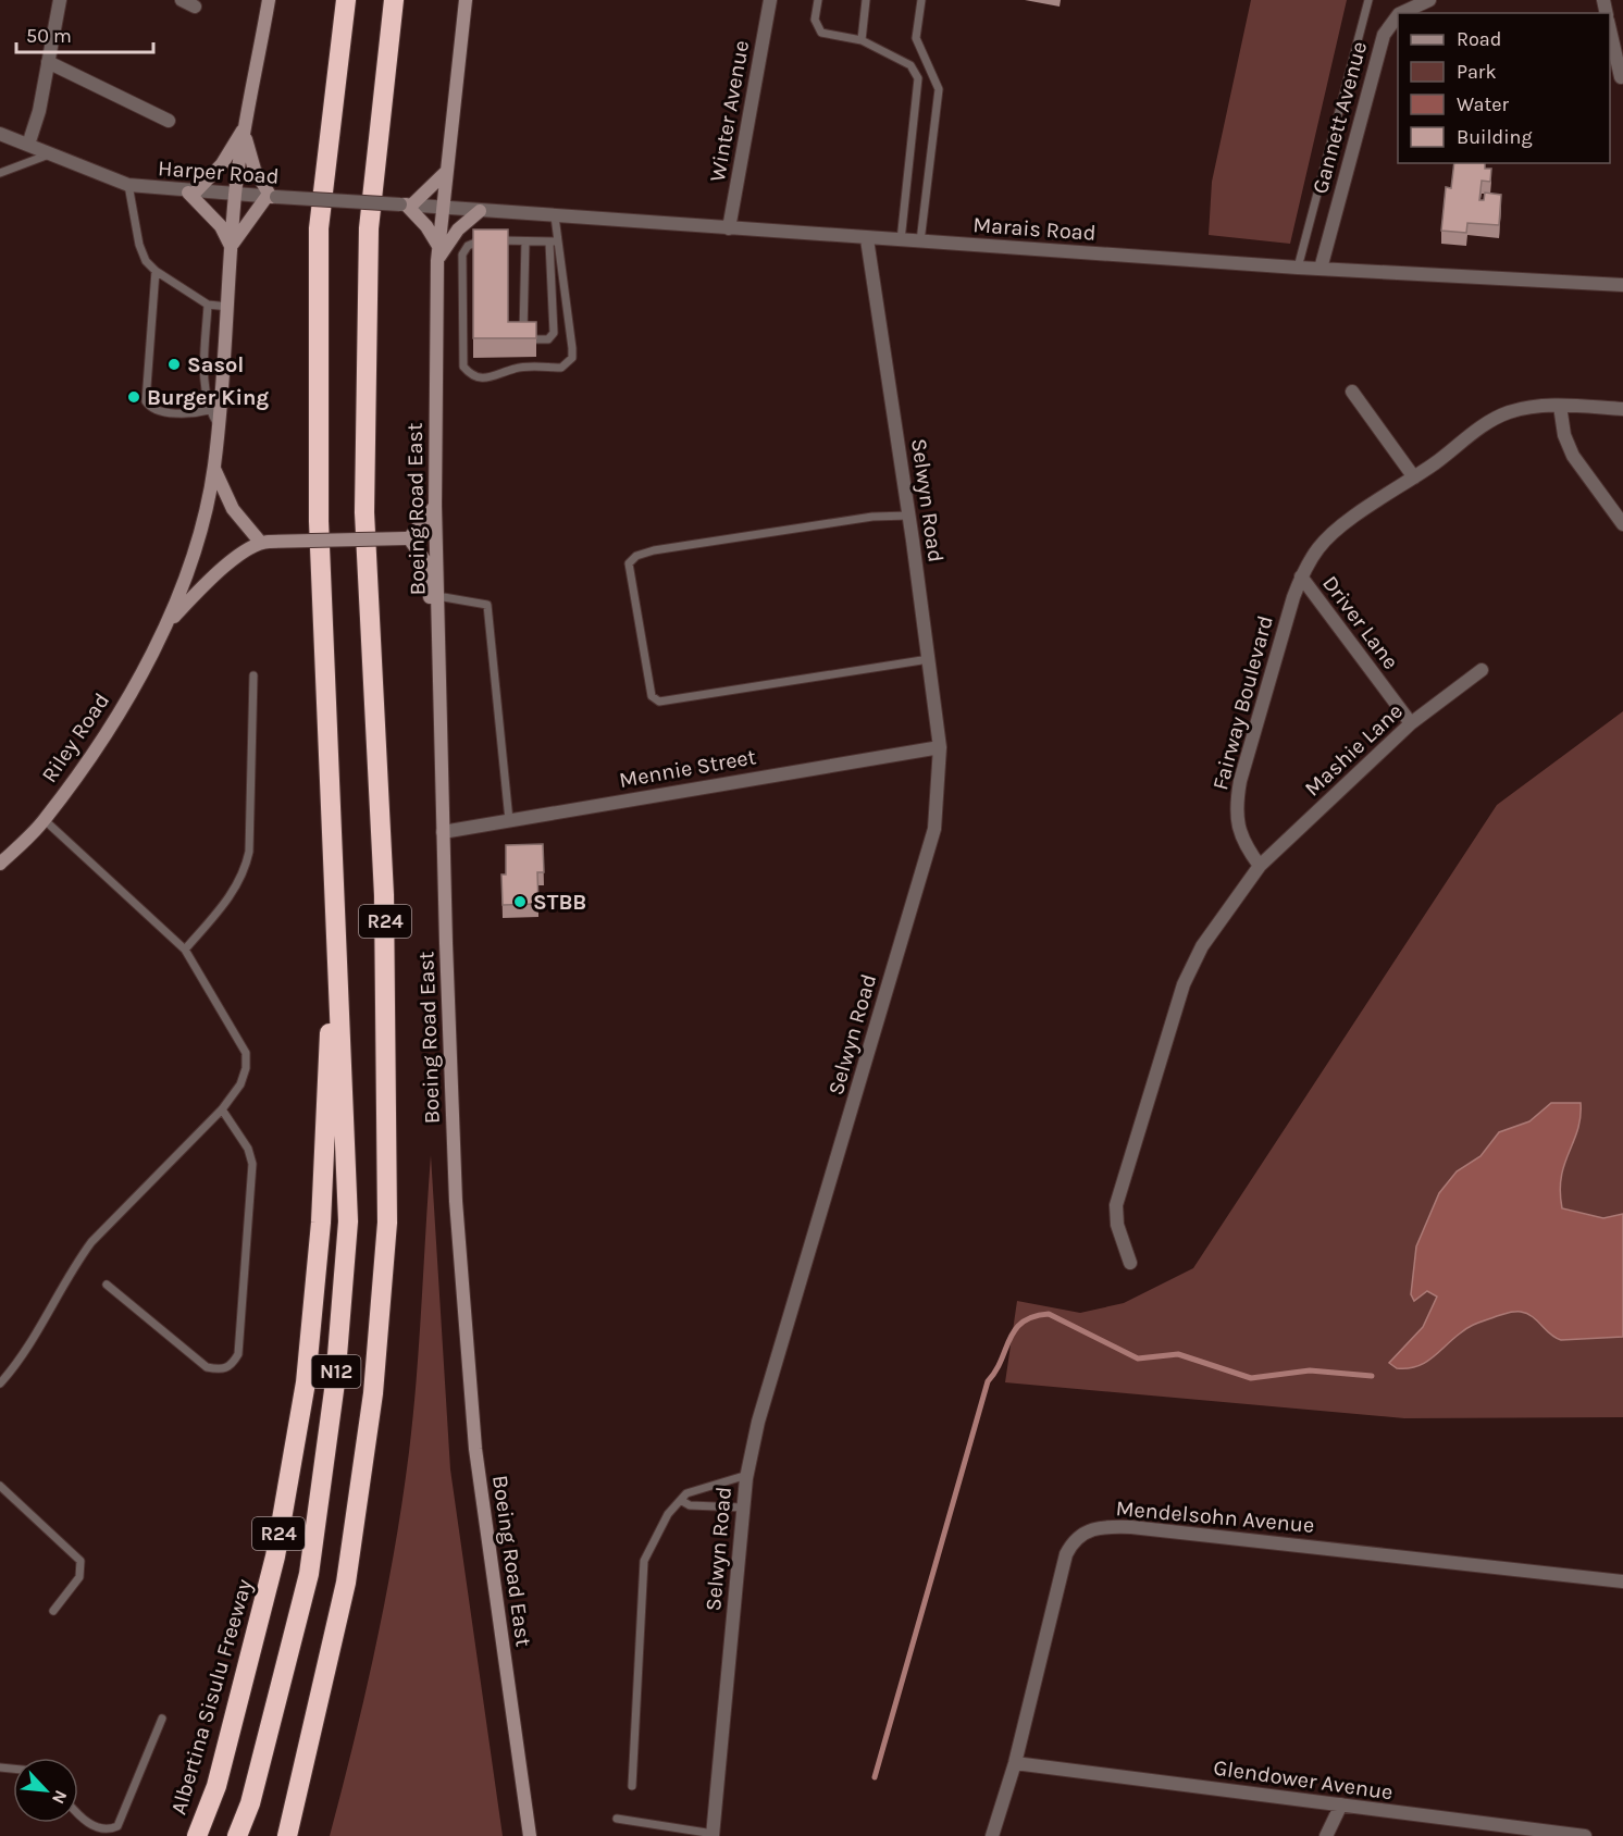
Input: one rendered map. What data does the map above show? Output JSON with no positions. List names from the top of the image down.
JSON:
{
  "streets": {
    "highway": ["R24", "N12", "Albertina Sisulu Freeway"],
    "main road": ["Boeing Road East", "Riley Road"],
    "street": [
      "Winter Avenue",
      "Gannett Avenue",
      "Harper Road",
      "Marais Road",
      "Selwyn Road",
      "Driver Lane",
      "Fairway Boulevard",
      "Mashie Lane",
      "Mennie Street",
      "Mendelsohn Avenue",
      "Glendower Avenue"
    ]
  },
  "crossings": [
    ["Winter Avenue", "Marais Road"],
    ["Gannett Avenue", "Marais Road"],
    ["Harper Road", "Marais Road"],
    ["Harper Road", "Boeing Road East"],
    ["Marais Road", "Selwyn Road"],
    ["Marais Road", "Boeing Road East"],
    ["Selwyn Road", "Mennie Street"],
    ["Boeing Road East", "Mennie Street"],
    ["Driver Lane", "Fairway Boulevard"],
    ["Driver Lane", "Mashie Lane"],
    ["Fairway Boulevard", "Mashie Lane"],
    ["R24", "N12"],
    ["R24", "Albertina Sisulu Freeway"],
    ["N12", "Albertina Sisulu Freeway"],
    ["Mendelsohn Avenue", "Glendower Avenue"]
  ],
  "places": ["Sasol", "Burger King", "STBB"],
  "legend": [
    "Road",
    "Park",
    "Water",
    "Building"
  ],
  "scale_bar": "50 m",
  "north": "bottom right"
}
